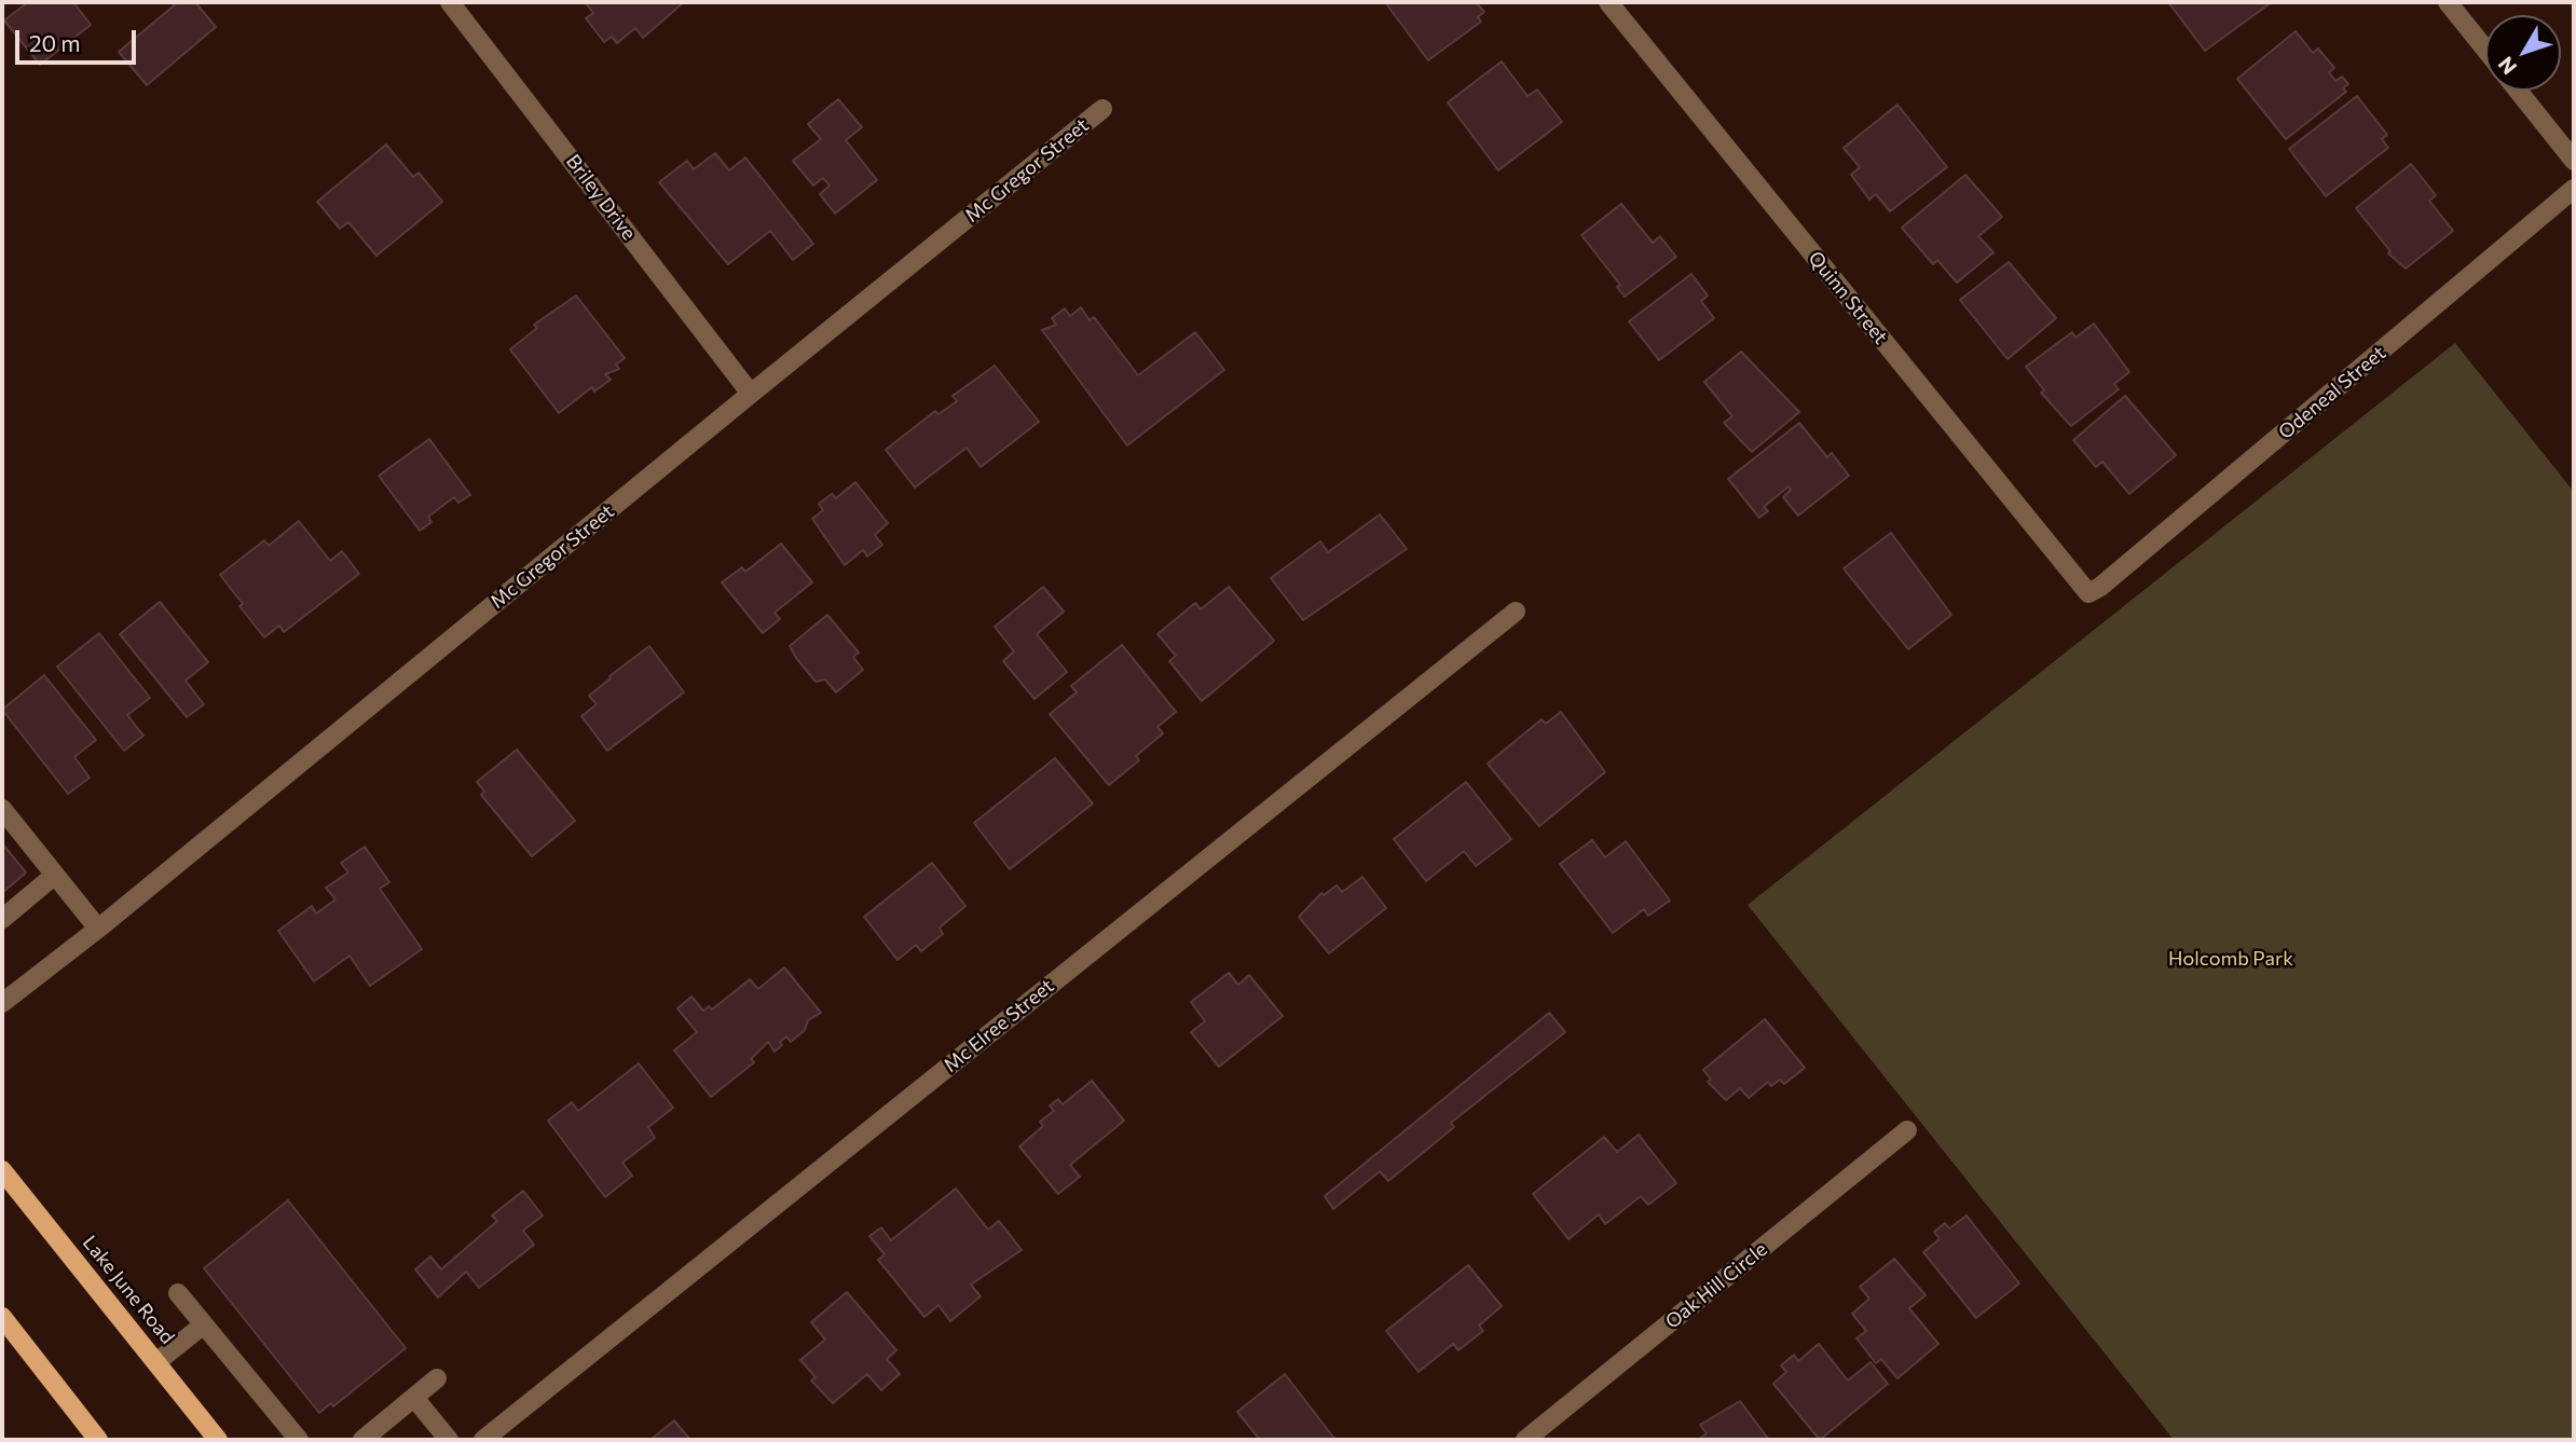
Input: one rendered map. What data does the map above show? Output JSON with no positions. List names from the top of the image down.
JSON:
{
  "streets": {
    "main road": ["Lake June Road"],
    "street": [
      "Mc Gregor Street",
      "Briley Drive",
      "Quinn Street",
      "Odeneal Street",
      "Mc Elree Street",
      "Oak Hill Circle"
    ]
  },
  "crossings": [
    ["Mc Gregor Street", "Briley Drive"],
    ["Quinn Street", "Odeneal Street"]
  ],
  "parks": ["Holcomb Park"],
  "scale_bar": "20 m",
  "north": "bottom left"
}
